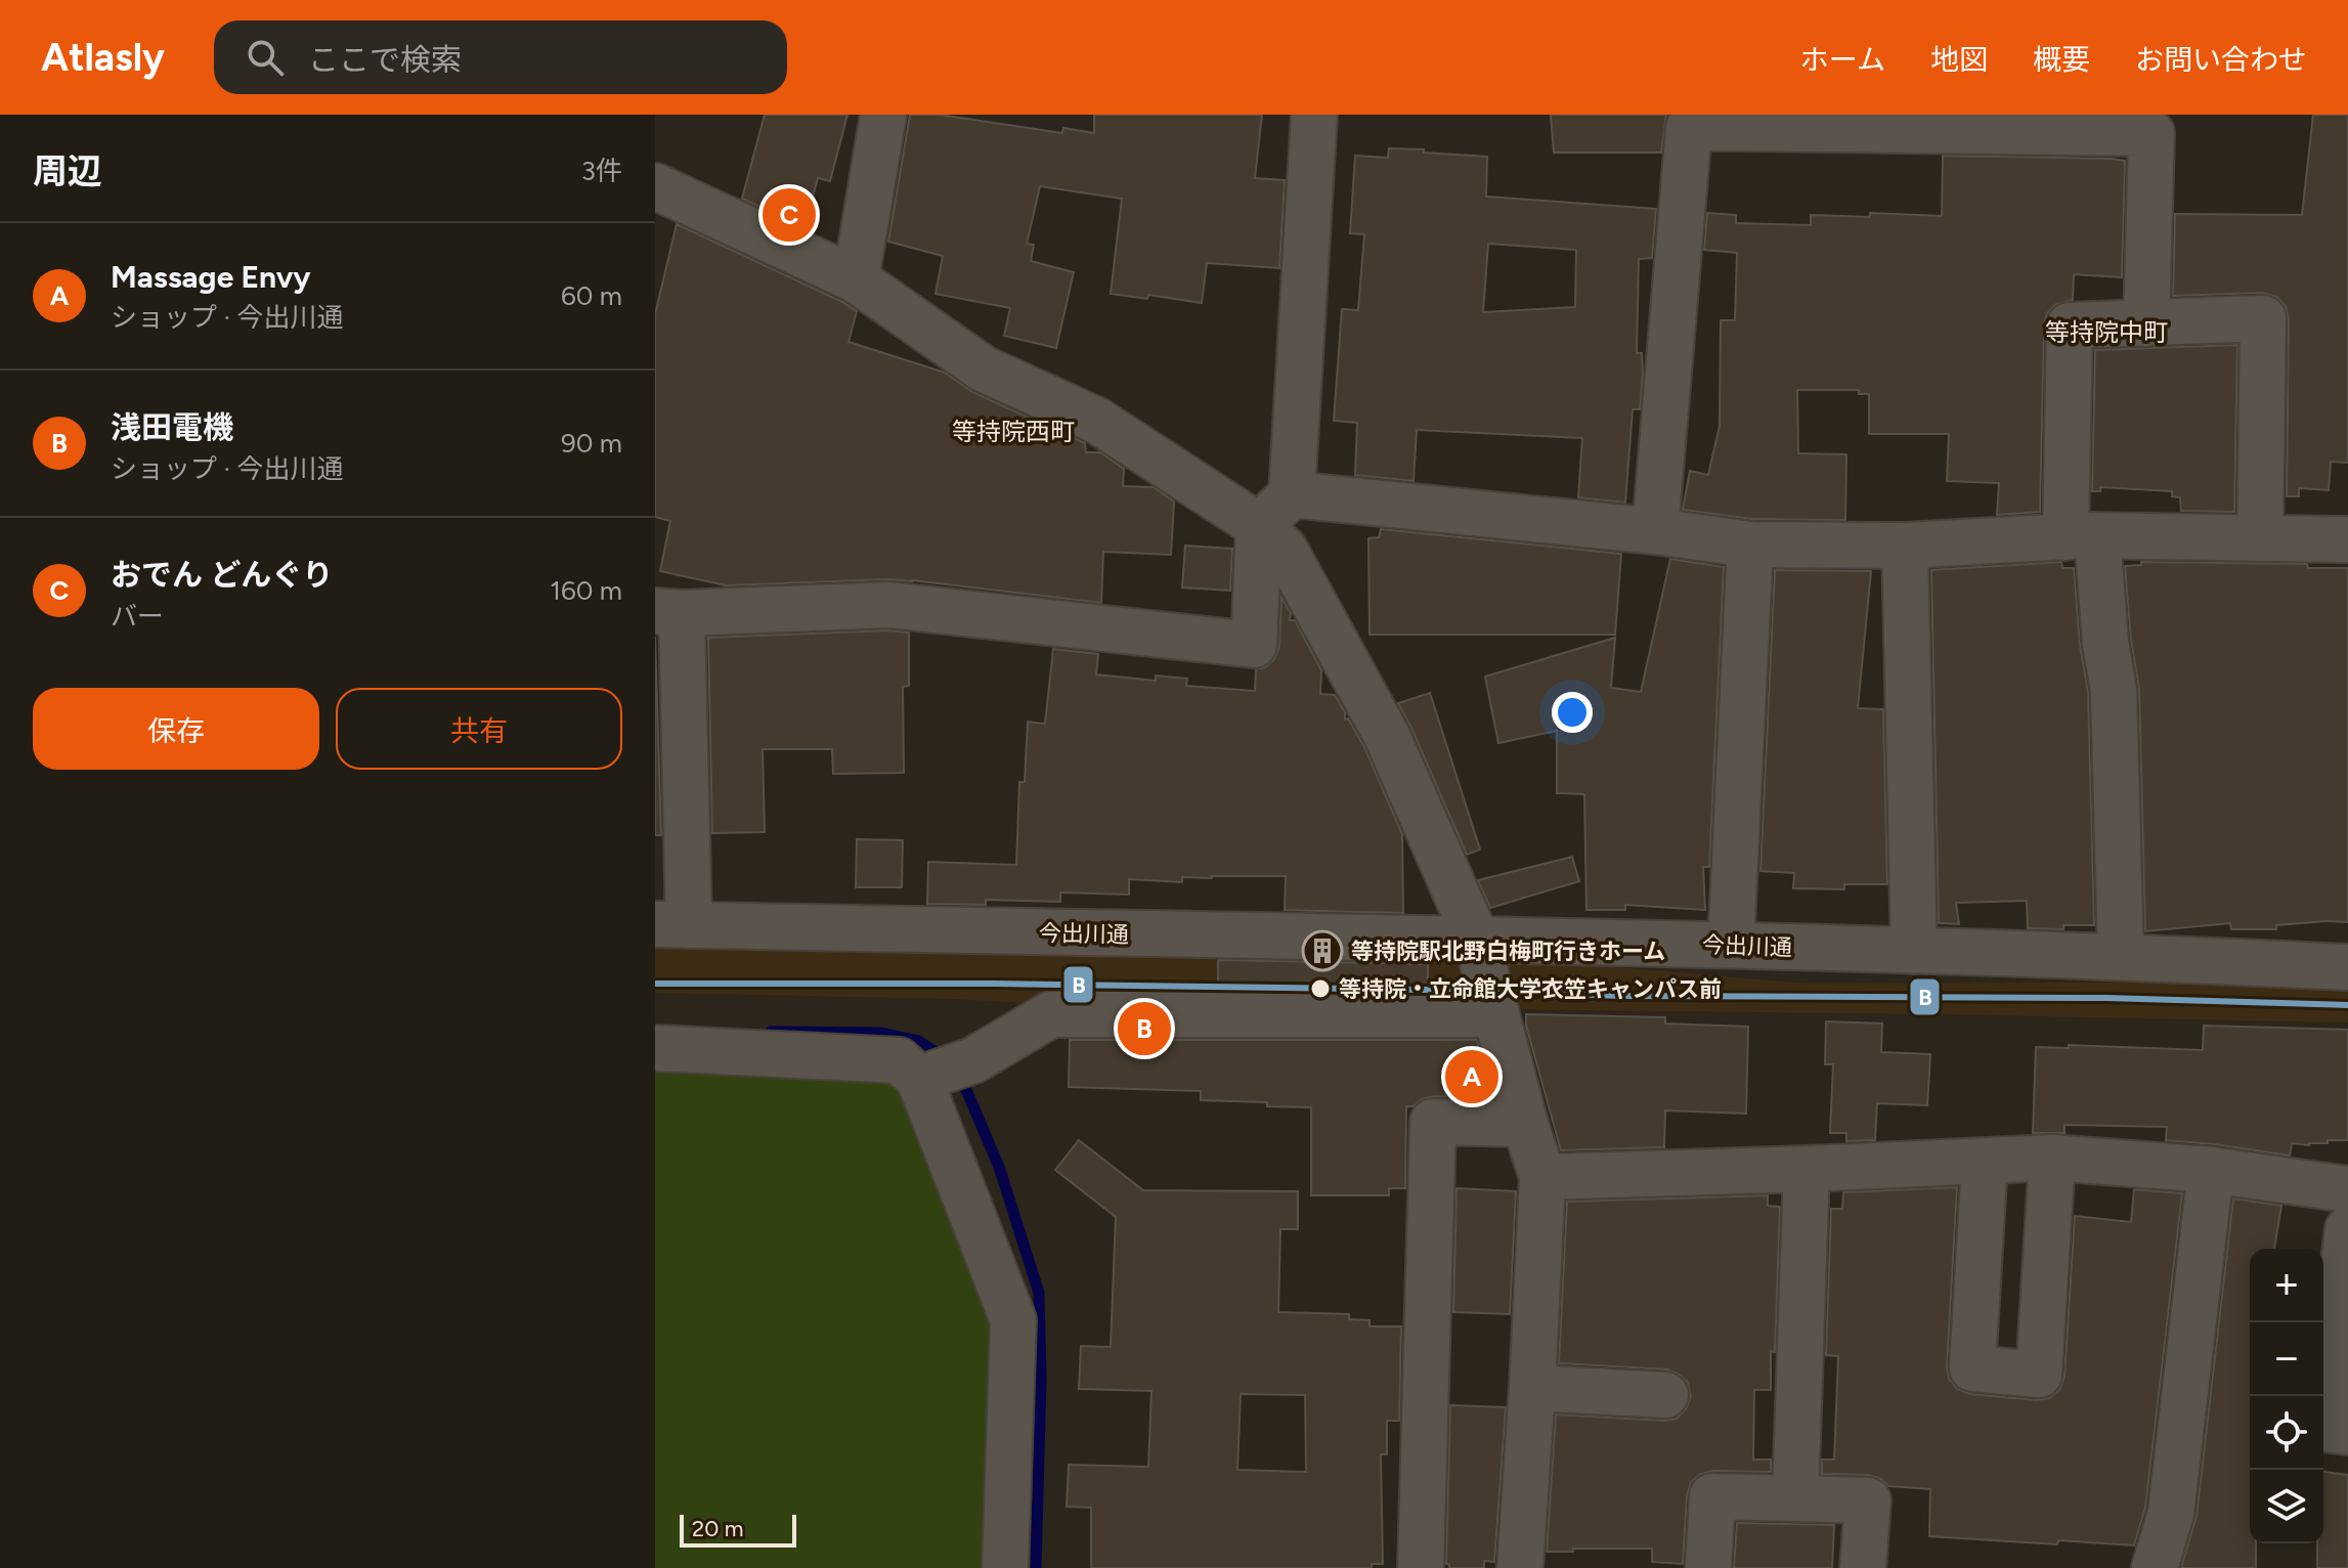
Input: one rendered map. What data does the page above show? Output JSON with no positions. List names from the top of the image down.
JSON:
{
  "streets": {
    "street": ["今出川通"]
  },
  "districts": ["等持院中町", "等持院西町"],
  "places": {
    "building": ["等持院駅北野白梅町行きホーム"],
    "other": ["等持院・立命館大学衣笠キャンパス前"]
  },
  "lines": ["transit line B"],
  "scale_bar": "20 m",
  "page": {
    "header": "Atlasly",
    "search": "ここで検索",
    "nav": [
      "ホーム",
      "地図",
      "概要",
      "お問い合わせ"
    ],
    "heading": ["周辺", "3件"],
    "pins": ["C", "B", "A"],
    "list": [
      {
        "mark": "A",
        "name": "Massage Envy",
        "note": "ショップ · 今出川通",
        "value": "60 m"
      },
      {
        "mark": "B",
        "name": "浅田電機",
        "note": "ショップ · 今出川通",
        "value": "90 m"
      },
      {
        "mark": "C",
        "name": "おでん どんぐり",
        "note": "バー",
        "value": "160 m"
      }
    ],
    "buttons": ["保存", "共有"],
    "map_buttons": ["+", "−"],
    "scale": "20 m"
  }
}
